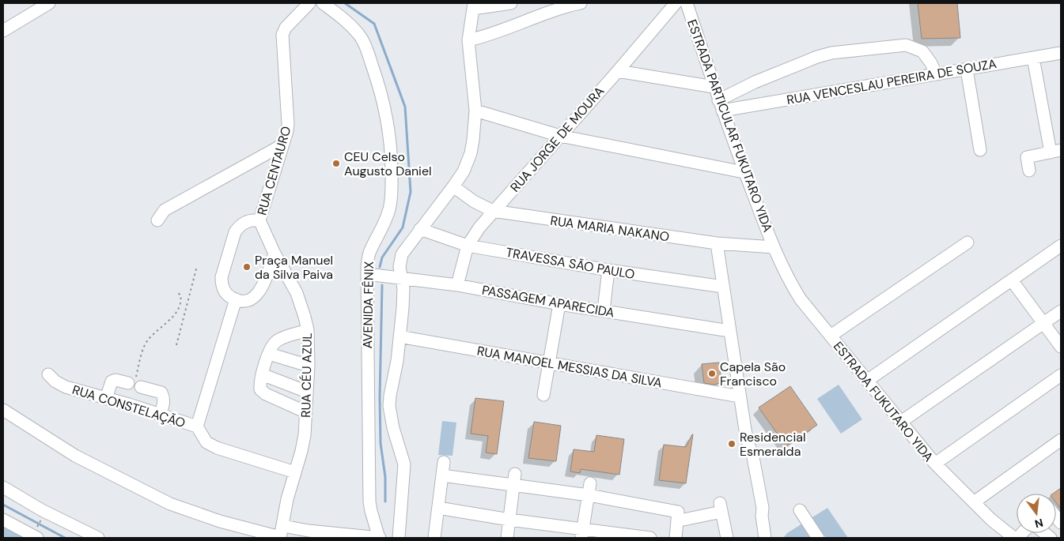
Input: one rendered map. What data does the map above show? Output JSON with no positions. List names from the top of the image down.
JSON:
{
  "streets": {
    "street": [
      "RUA VENCESLAU PEREIRA DE SOUZA",
      "ESTRADA PARTICULAR FUKUTARO YIDA",
      "RUA JORGE DE MOURA",
      "RUA CENTAURO",
      "RUA MARIA NAKANO",
      "TRAVESSA SÃO PAULO",
      "PASSAGEM APARECIDA",
      "AVENIDA FÊNIX",
      "RUA MANOEL MESSIAS DA SILVA",
      "RUA CÉU AZUL",
      "ESTRADA FUKUTARO YIDA",
      "RUA CONSTELAÇÃO"
    ]
  },
  "crossings": [
    ["RUA VENCESLAU PEREIRA DE SOUZA", "ESTRADA PARTICULAR FUKUTARO YIDA"],
    ["ESTRADA PARTICULAR FUKUTARO YIDA", "RUA MARIA NAKANO"],
    ["ESTRADA PARTICULAR FUKUTARO YIDA", "ESTRADA FUKUTARO YIDA"],
    ["RUA JORGE DE MOURA", "RUA MARIA NAKANO"],
    ["RUA JORGE DE MOURA", "TRAVESSA SÃO PAULO"],
    ["RUA JORGE DE MOURA", "PASSAGEM APARECIDA"],
    ["RUA CENTAURO", "RUA CÉU AZUL"],
    ["RUA MARIA NAKANO", "ESTRADA FUKUTARO YIDA"],
    ["PASSAGEM APARECIDA", "AVENIDA FÊNIX"],
    ["RUA CÉU AZUL", "RUA CONSTELAÇÃO"]
  ],
  "places": [
    "CEU Celso Augusto Daniel",
    "Praça Manuel da Silva Paiva",
    "Capela São Francisco",
    "Residencial Esmeralda"
  ],
  "north": "bottom"
}
